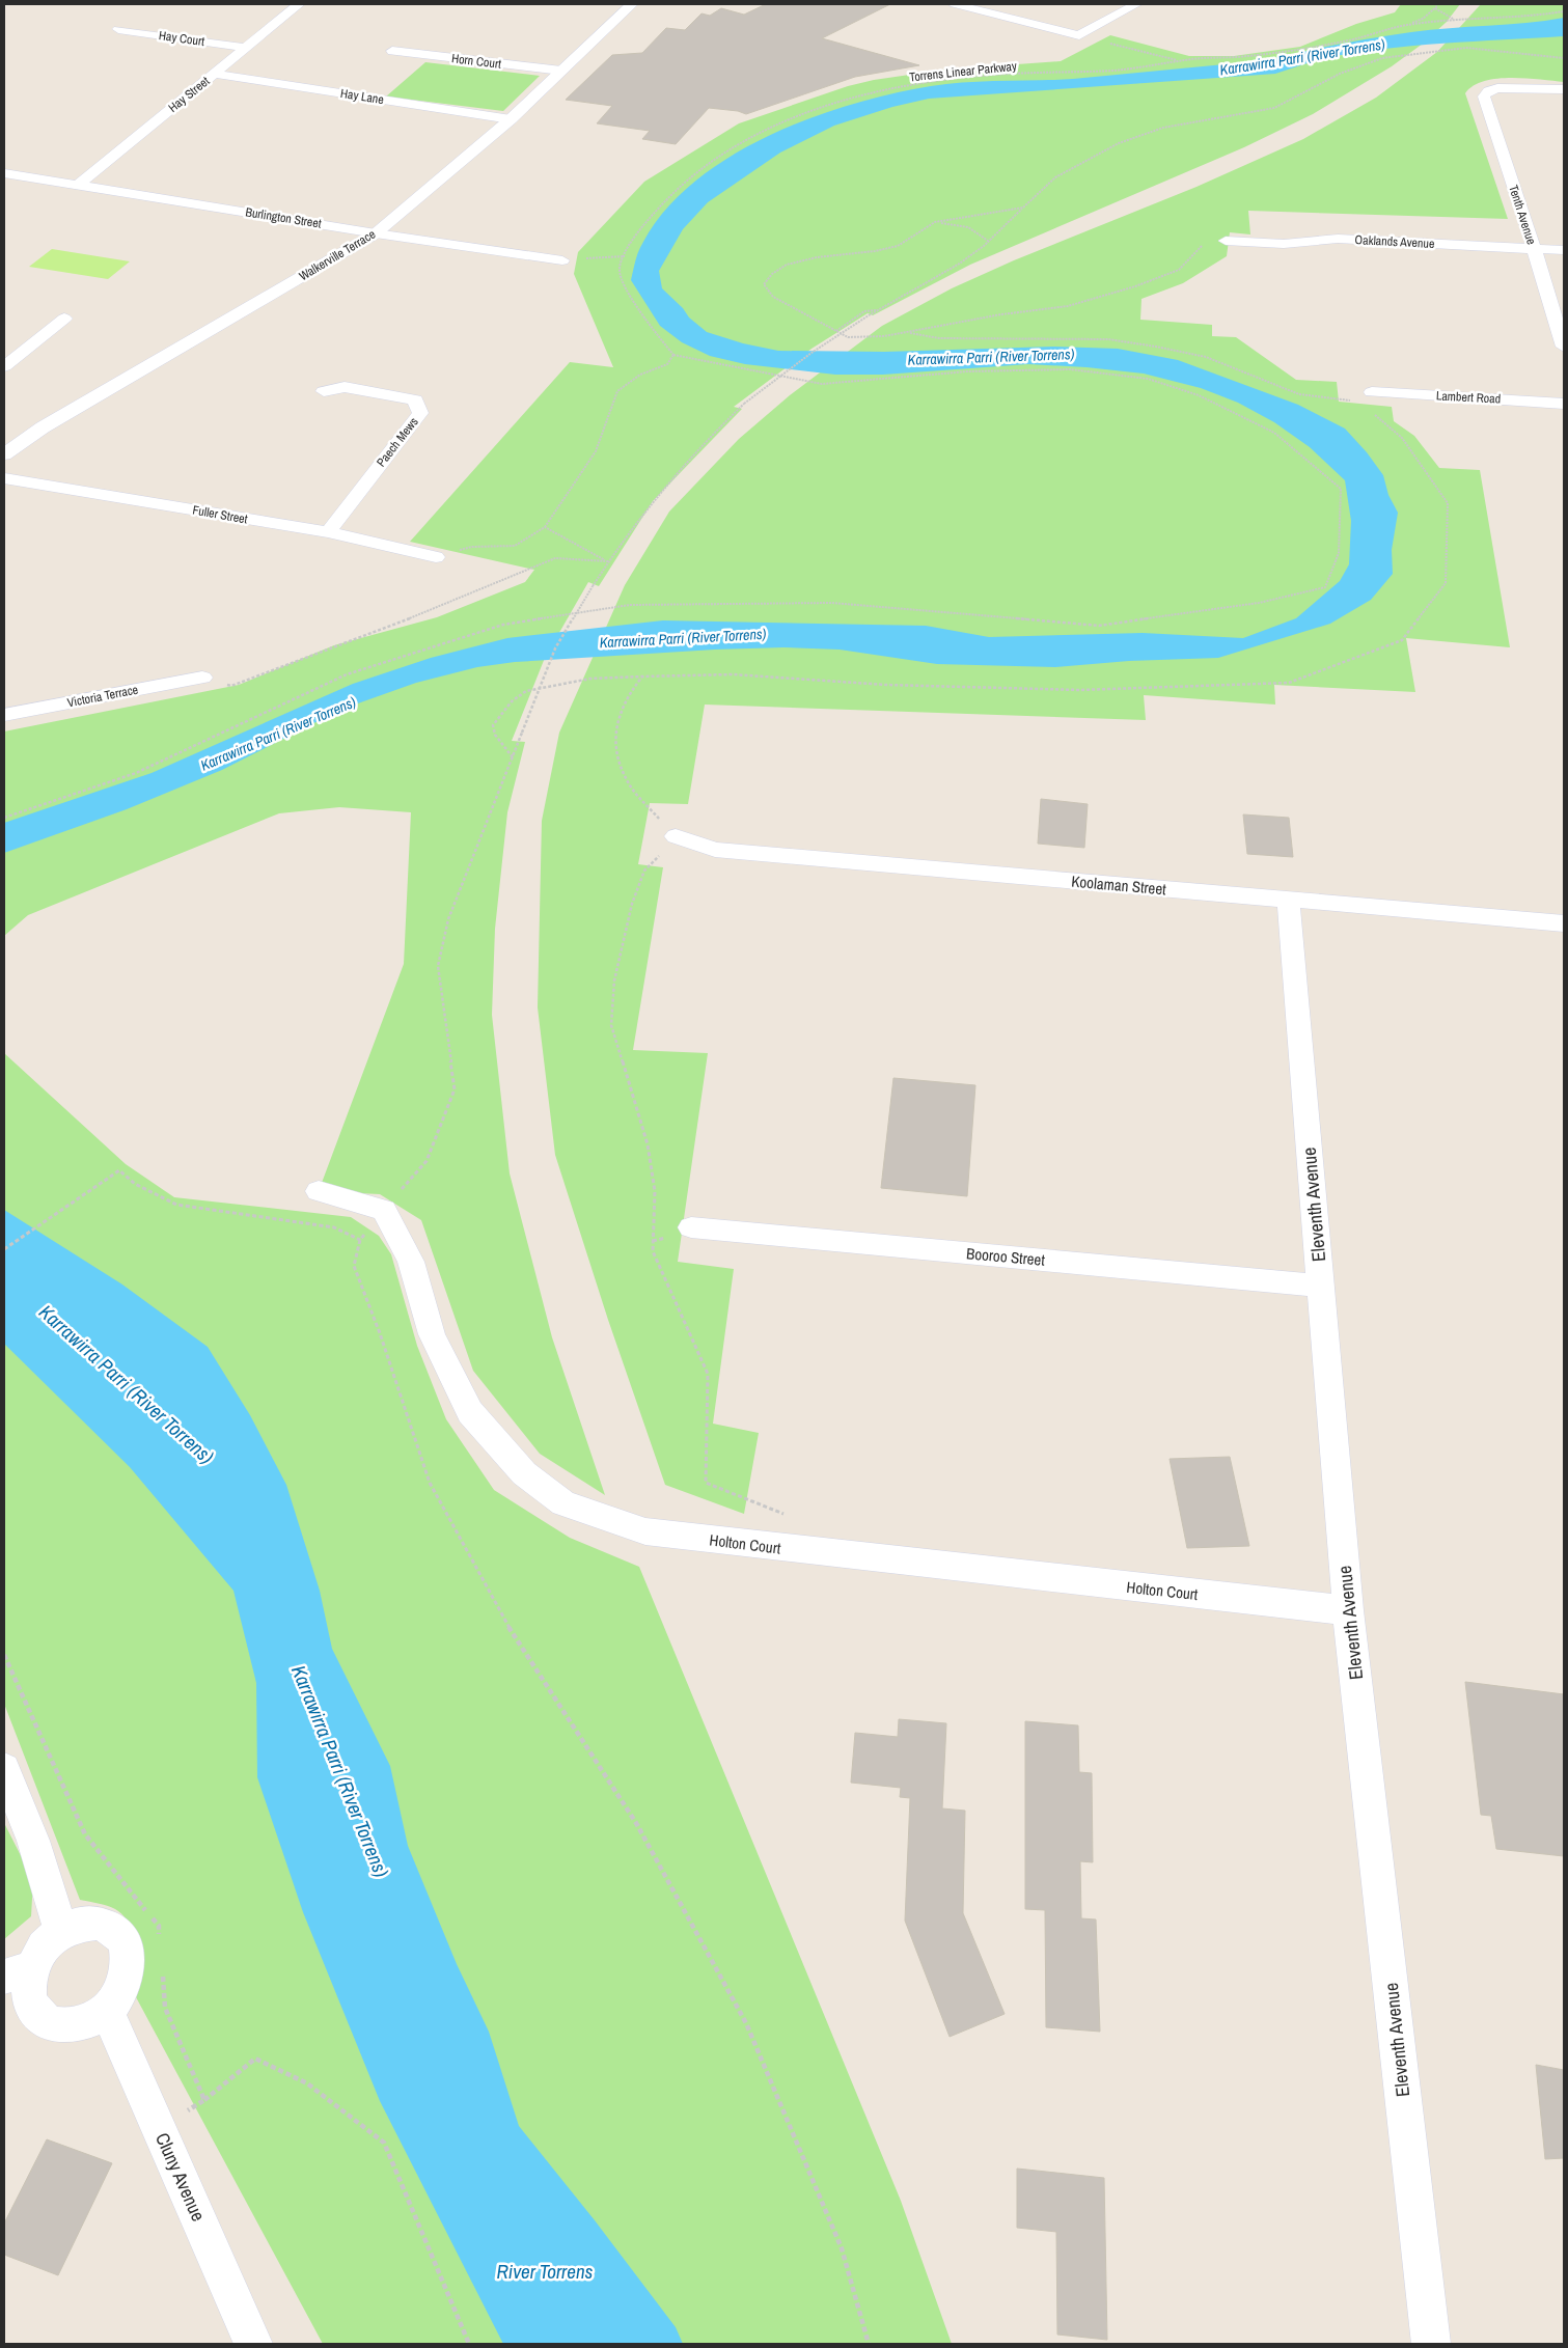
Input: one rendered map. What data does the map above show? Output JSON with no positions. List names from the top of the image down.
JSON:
{
  "streets": {
    "street": [
      "Hay Court",
      "Horn Court",
      "Hay Street",
      "Hay Lane",
      "Tenth Avenue",
      "Burlington Street",
      "Oaklands Avenue",
      "Walkerville Terrace",
      "Lambert Road",
      "Paech Mews",
      "Fuller Street",
      "Victoria Terrace",
      "Koolaman Street",
      "Eleventh Avenue",
      "Booroo Street",
      "Holton Court",
      "Cluny Avenue"
    ],
    "path": ["Torrens Linear Parkway"]
  },
  "crossings": [
    ["Hay Court", "Hay Street"],
    ["Horn Court", "Walkerville Terrace"],
    ["Hay Street", "Hay Lane"],
    ["Hay Street", "Burlington Street"],
    ["Hay Lane", "Walkerville Terrace"],
    ["Tenth Avenue", "Oaklands Avenue"],
    ["Burlington Street", "Walkerville Terrace"],
    ["Paech Mews", "Fuller Street"],
    ["Koolaman Street", "Eleventh Avenue"],
    ["Eleventh Avenue", "Booroo Street"],
    ["Eleventh Avenue", "Holton Court"]
  ],
  "water": ["Karrawirra Parri (River Torrens)", "River Torrens"]
}
